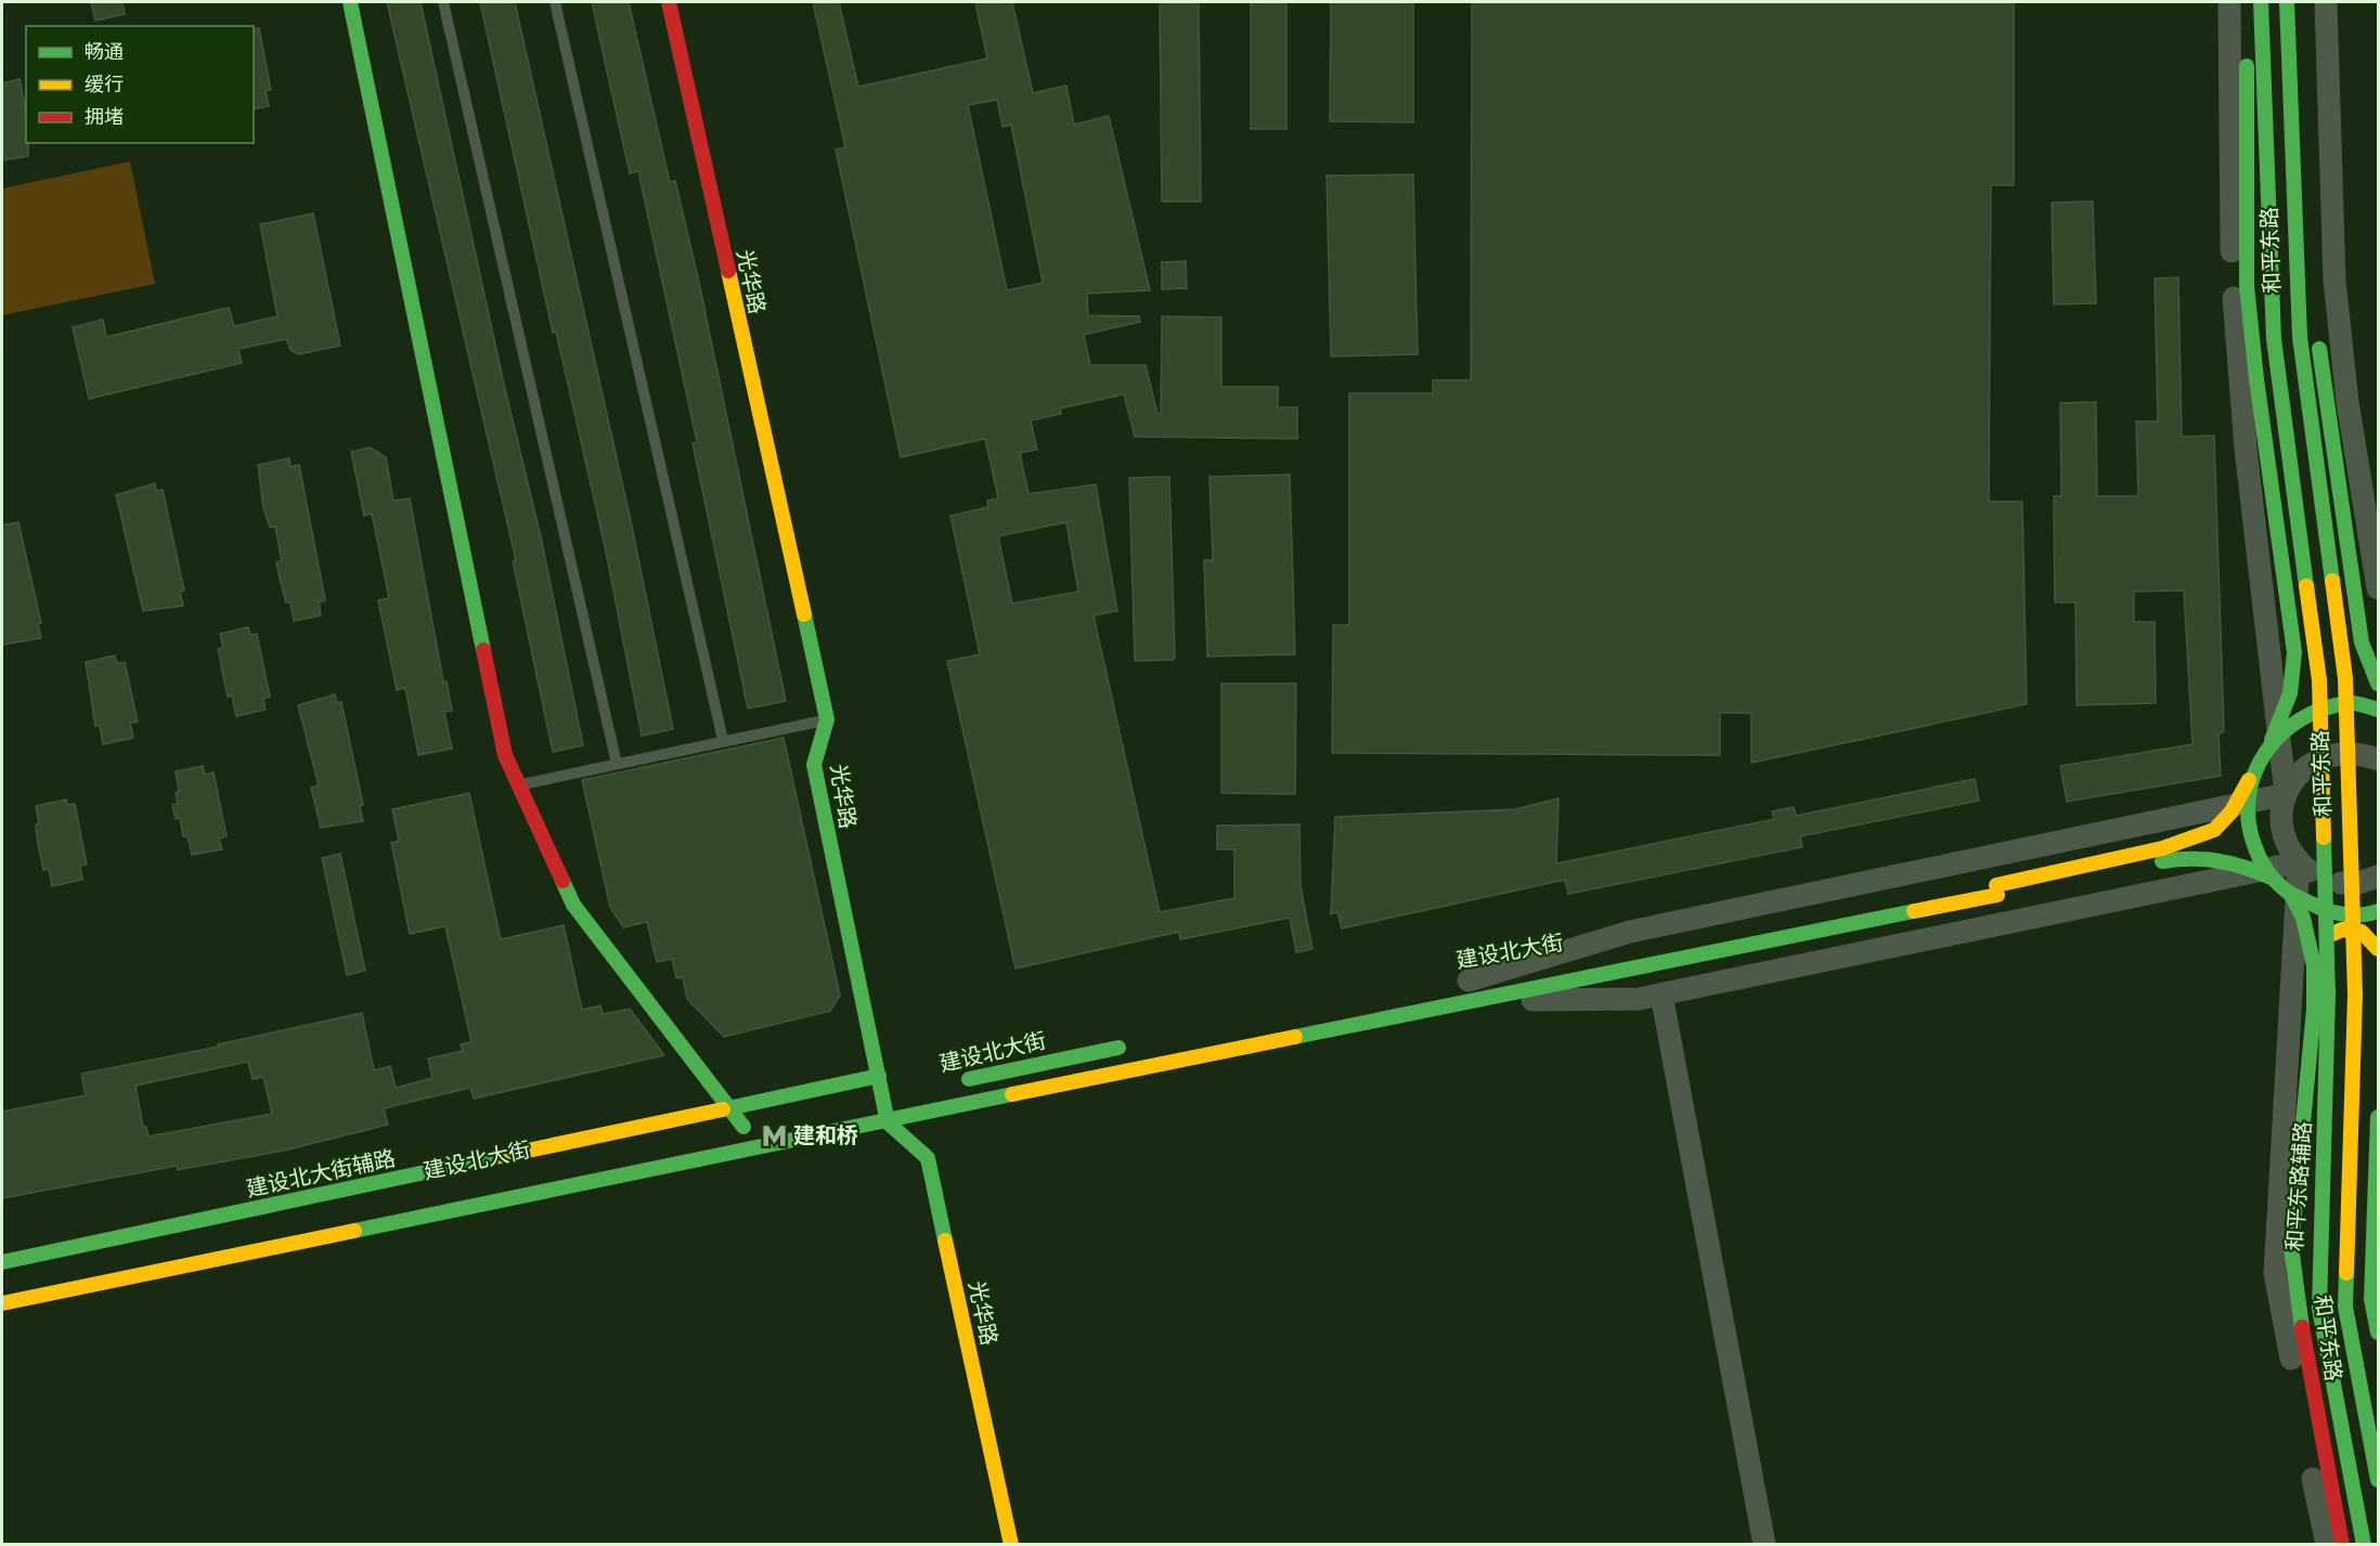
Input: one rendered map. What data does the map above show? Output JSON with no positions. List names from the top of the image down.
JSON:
{
  "streets": {
    "main road": [
      "和平东路",
      "光华路",
      "建设北大街",
      "建设北大街辅路",
      "和平东路辅路"
    ]
  },
  "crossings": [
    ["和平东路", "和平东路辅路"],
    ["光华路", "建设北大街辅路"]
  ],
  "places": {
    "metro station": ["建和桥"]
  },
  "legend": ["畅通", "缓行", "拥堵"]
}
